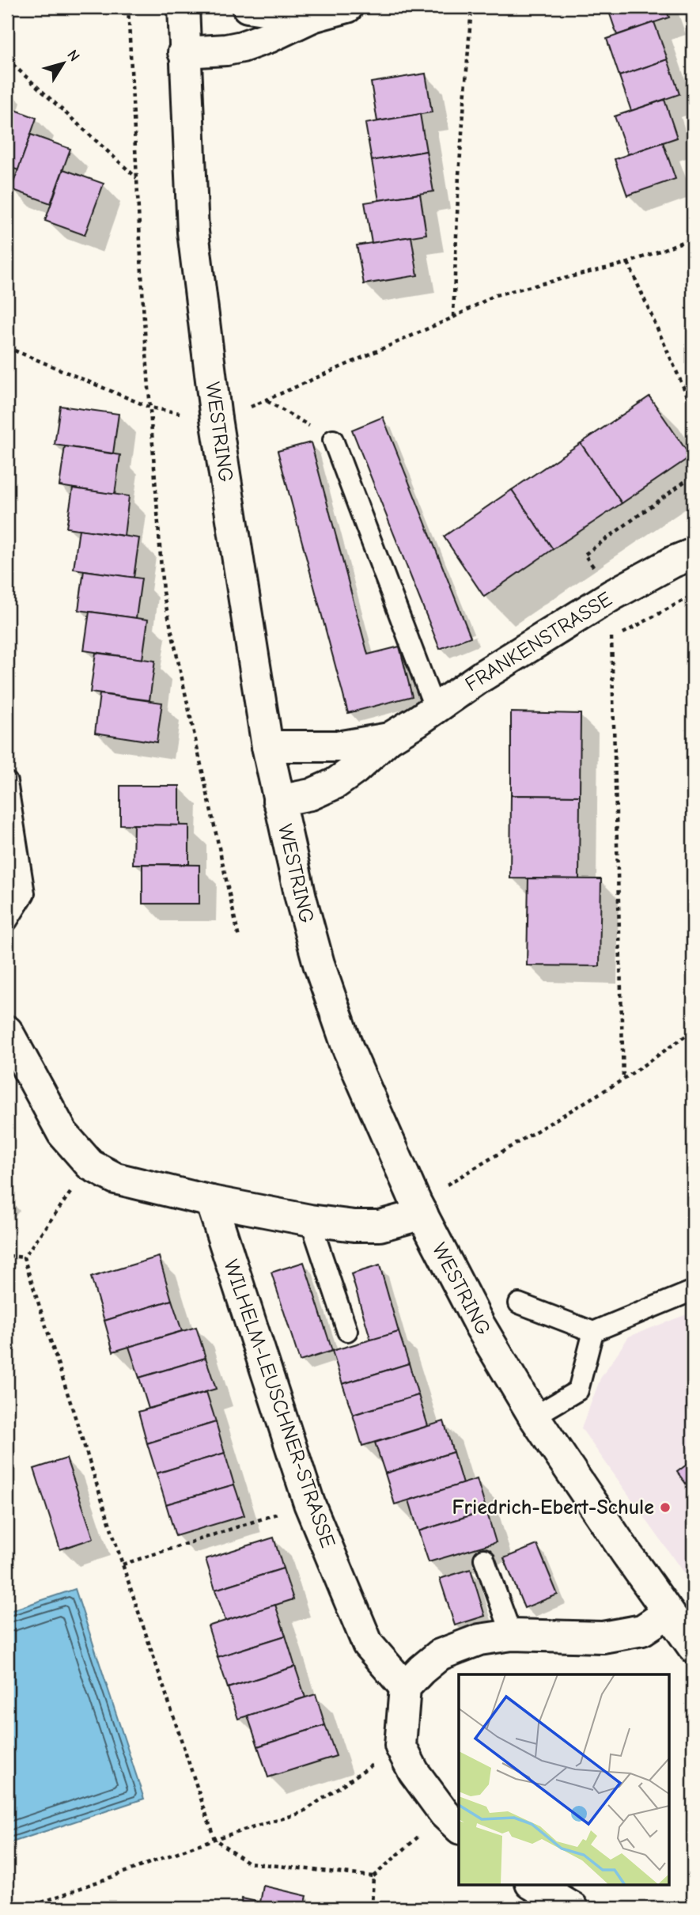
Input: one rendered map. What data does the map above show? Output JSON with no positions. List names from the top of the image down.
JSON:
{
  "streets": {
    "street": ["WESTRING", "FRANKENSTRASSE", "WILHELM-LEUSCHNER-STRASSE"]
  },
  "crossings": [
    ["WESTRING", "FRANKENSTRASSE"]
  ],
  "places": ["Friedrich-Ebert-Schule"],
  "north": "top right"
}
